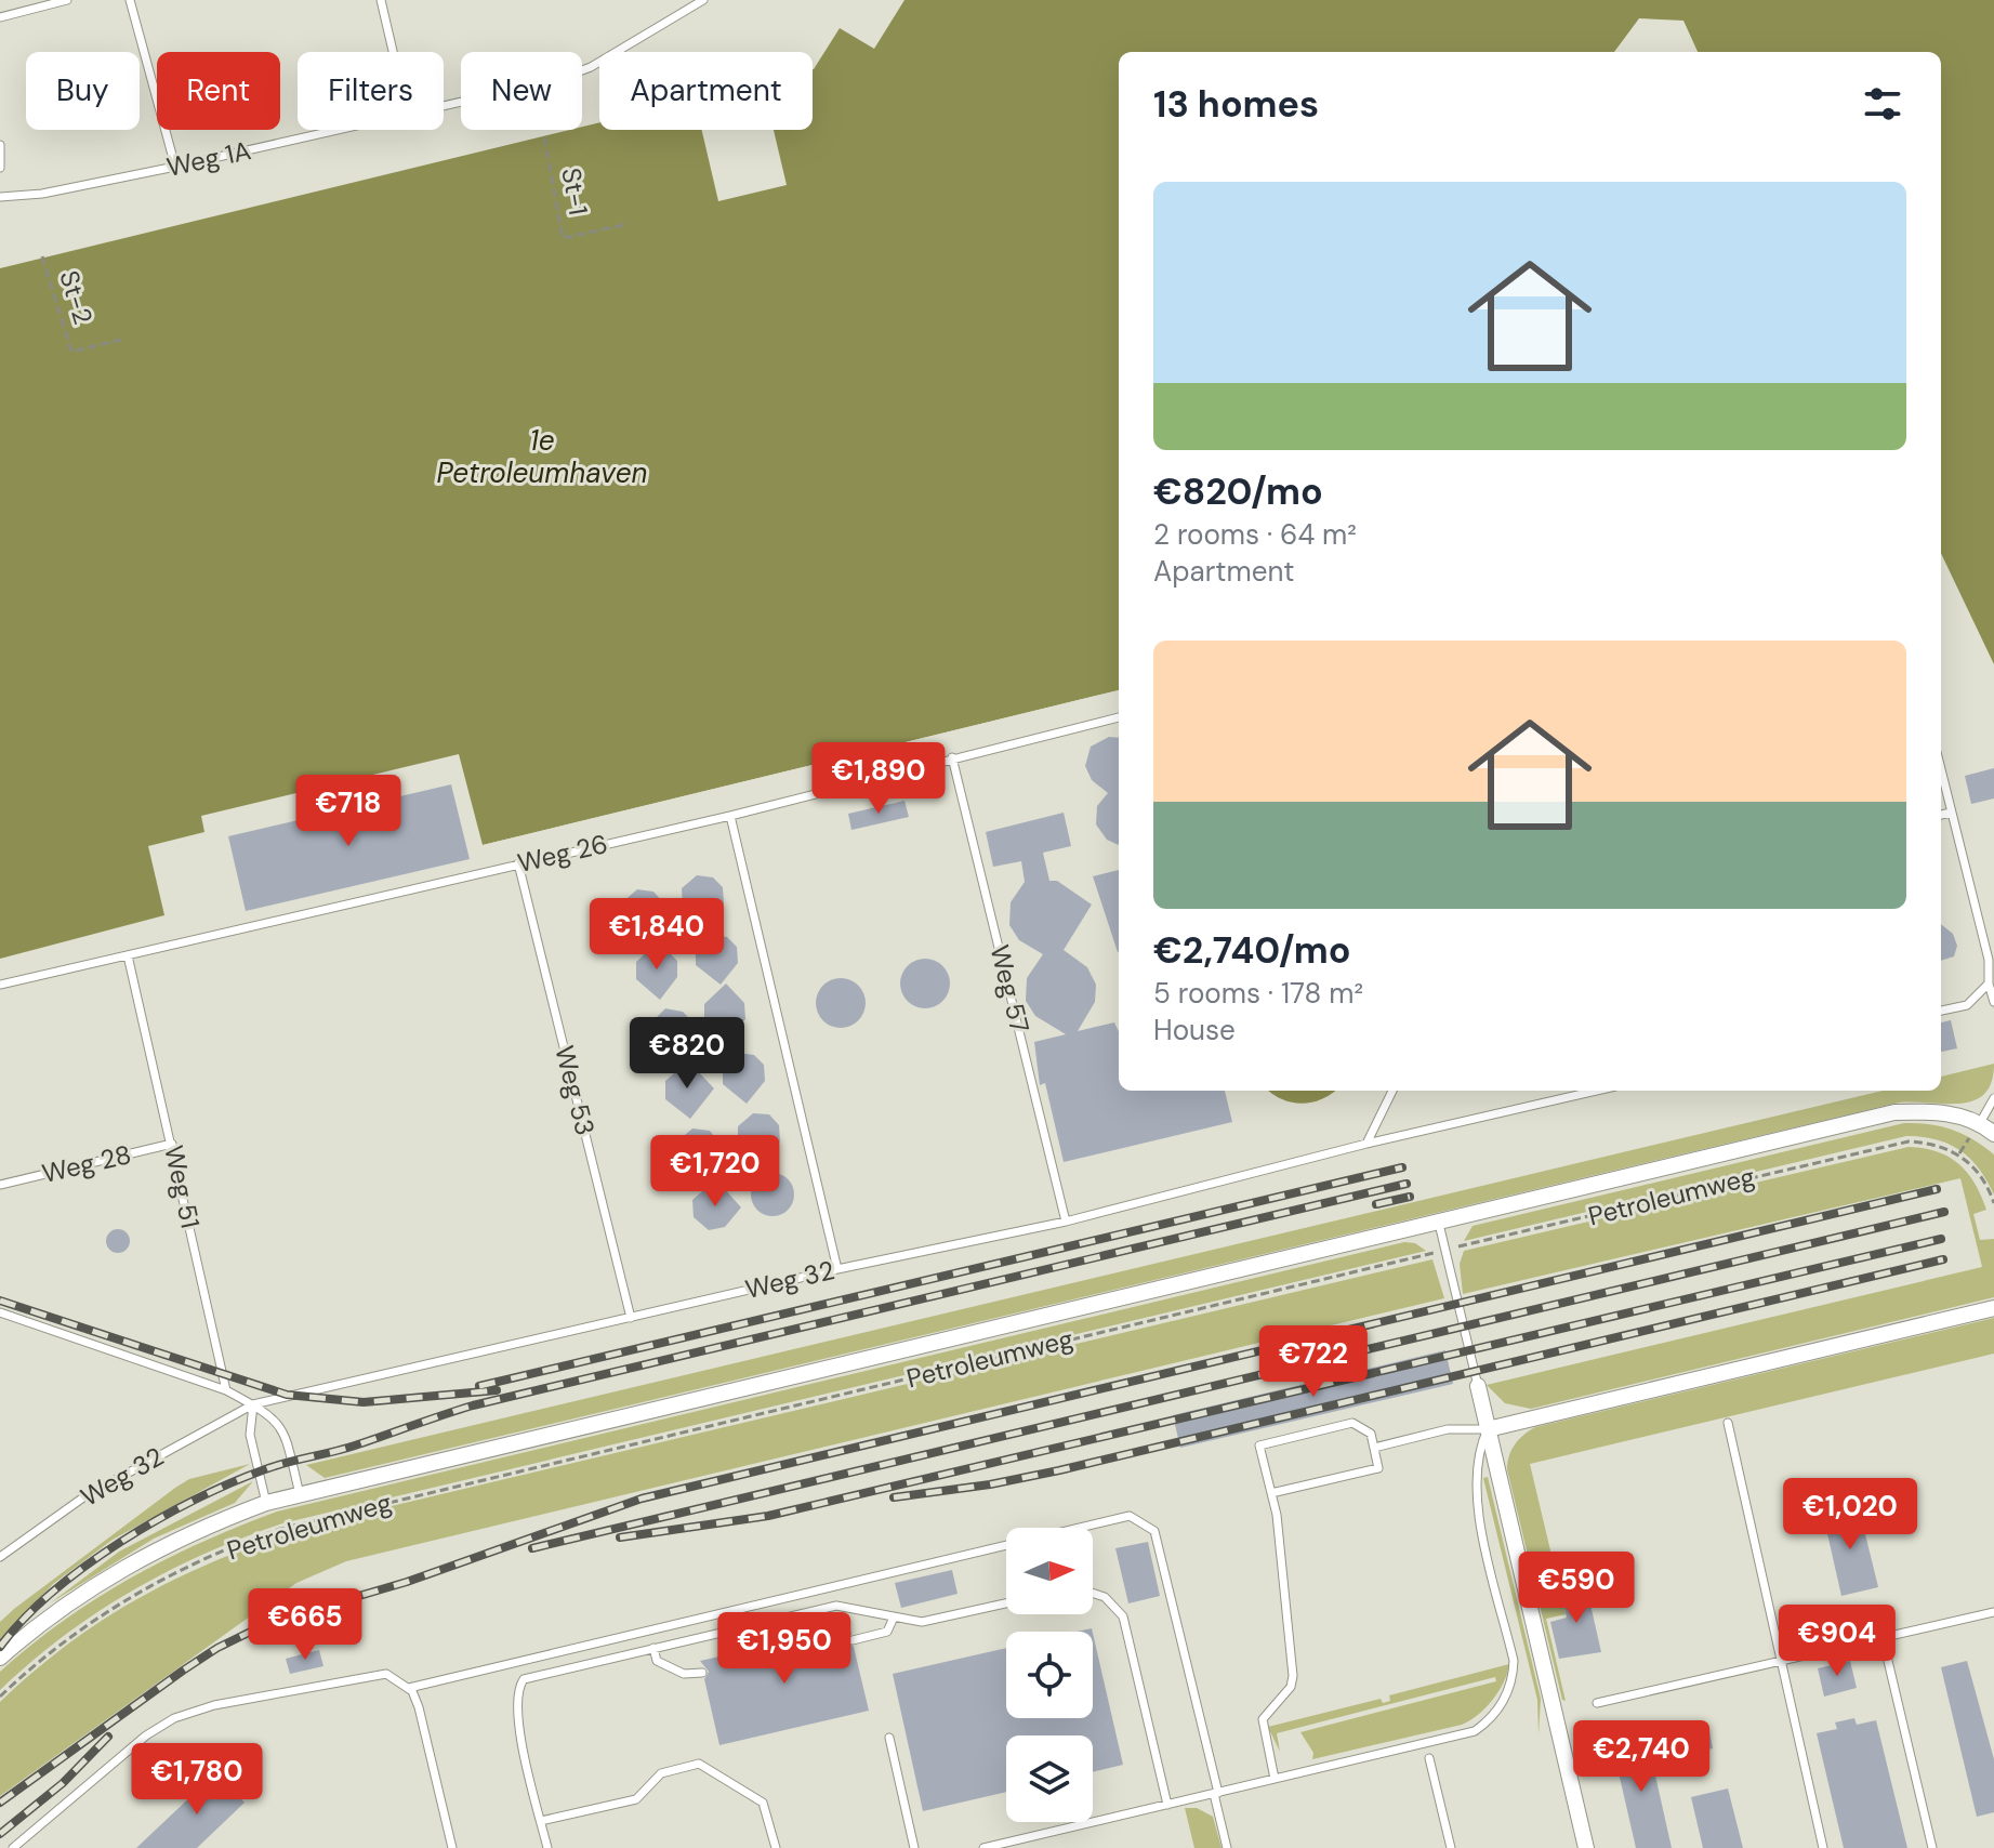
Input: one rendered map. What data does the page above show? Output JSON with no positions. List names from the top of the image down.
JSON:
{
  "streets": {
    "street": ["Petroleumweg"],
    "lane": [
      "Weg 1A",
      "Weg 26",
      "Weg 57",
      "Weg 53",
      "Weg 28",
      "Weg 51",
      "Weg 32"
    ],
    "path": ["St-1", "St-2"]
  },
  "crossings": [
    ["Weg 26", "Weg 57"],
    ["Weg 26", "Weg 53"],
    ["Weg 26", "Weg 51"],
    ["Weg 57", "Weg 32"],
    ["Weg 53", "Weg 32"],
    ["Weg 28", "Weg 51"]
  ],
  "water": ["1e Petroleumhaven"],
  "north": "right",
  "page": {
    "chip": [
      "Buy",
      "Rent",
      "Filters",
      "New",
      "Apartment"
    ],
    "heading": "13 homes",
    "list": [
      {
        "name": "€820/mo",
        "note": "2 rooms · 64 m² · Apartment"
      },
      {
        "name": "€2,740/mo",
        "note": "5 rooms · 178 m² · House"
      }
    ],
    "price": [
      "€1,890",
      "€718",
      "€1,840",
      "€820",
      "€1,720",
      "€722",
      "€1,020",
      "€590",
      "€665",
      "€904",
      "€1,950",
      "€2,740",
      "€1,780"
    ]
  }
}
